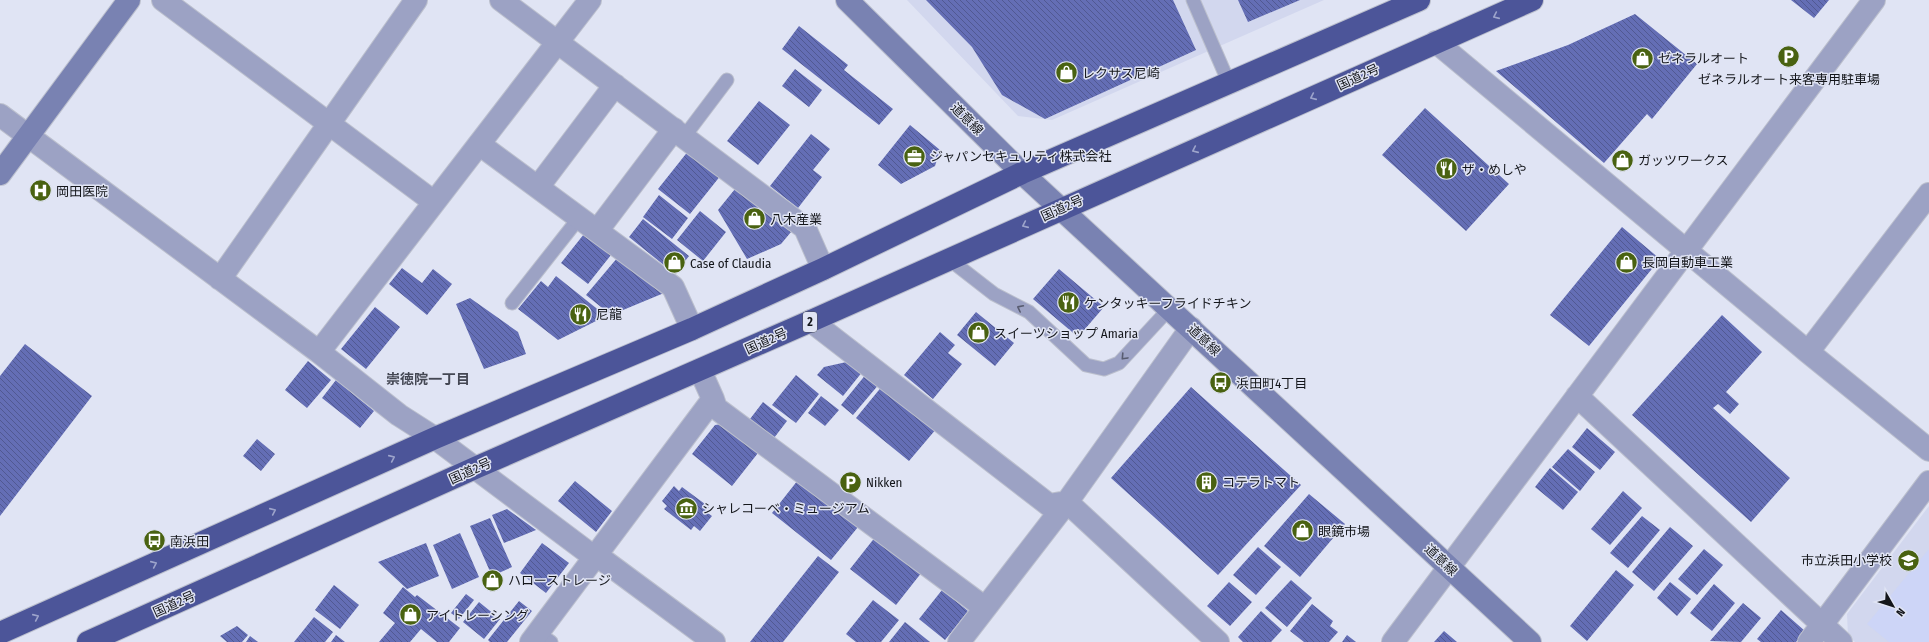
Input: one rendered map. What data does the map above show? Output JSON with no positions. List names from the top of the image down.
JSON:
{
  "streets": {
    "highway": ["国道2号", "2"],
    "street": ["道意線"]
  },
  "crossings": [
    ["国道2号", "道意線"]
  ],
  "districts": ["崇徳院一丁目"],
  "places": {
    "parking": ["ゼネラルオート来客専用駐車場", "Nikken"],
    "shop": [
      "ゼネラルオート",
      "レクサス尼崎",
      "ガッツワークス",
      "八木産業",
      "長岡自動車工業",
      "Case of Claudia",
      "スイーツショップ Amaria",
      "眼鏡市場",
      "ハローストレージ",
      "アイトレーシング"
    ],
    "office": ["ジャパンセキュリティ株式会社"],
    "restaurant": ["ザ・めしや", "ケンタッキーフライドチキン", "尼龍"],
    "hospital": ["岡田医院"],
    "bus stop": ["浜田町4丁目", "南浜田"],
    "building": ["コテラトマト"],
    "museum": ["シャレコーベ・ミュージアム"],
    "school or university": ["市立浜田小学校"]
  },
  "north": "bottom right"
}
